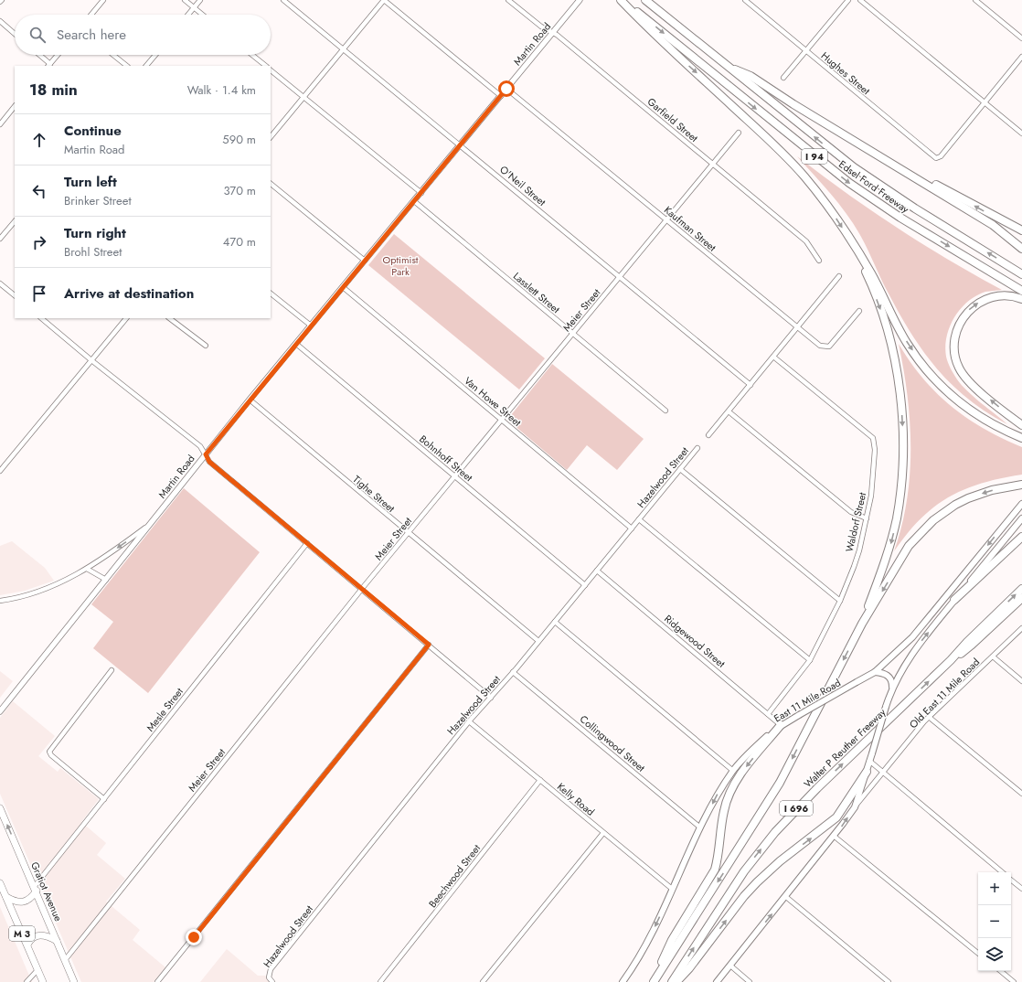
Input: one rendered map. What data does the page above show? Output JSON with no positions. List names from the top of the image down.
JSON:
{
  "streets": {
    "highway": [
      "I 94",
      "Edsel Ford Freeway",
      "Walter P Reuther Freeway",
      "I 696"
    ],
    "main road": ["East 11 Mile Road", "Gratiot Avenue", "M 3"],
    "street": [
      "Martin Road",
      "Hughes Street",
      "Garfield Street",
      "O'Neil Street",
      "Kaufman Street",
      "Lasslett Street",
      "Meier Street",
      "Van Howe Street",
      "Bohnhoff Street",
      "Hazelwood Street",
      "Tighe Street",
      "Waldorf Street",
      "Ridgewood Street",
      "Old East 11 Mile Road",
      "Mesle Street",
      "Collingwood Street",
      "Kelly Road",
      "Beechwood Street"
    ]
  },
  "crossings": [
    ["Martin Road", "Garfield Street"],
    ["Martin Road", "O'Neil Street"],
    ["Martin Road", "Kaufman Street"],
    ["Martin Road", "Lasslett Street"],
    ["Martin Road", "Van Howe Street"],
    ["Martin Road", "Bohnhoff Street"],
    ["Martin Road", "Tighe Street"],
    ["Garfield Street", "Meier Street"],
    ["O'Neil Street", "Meier Street"],
    ["Kaufman Street", "Meier Street"],
    ["Lasslett Street", "Meier Street"],
    ["Meier Street", "Van Howe Street"],
    ["Meier Street", "Bohnhoff Street"],
    ["Meier Street", "Tighe Street"],
    ["Meier Street", "Gratiot Avenue"],
    ["Van Howe Street", "Hazelwood Street"],
    ["Bohnhoff Street", "Hazelwood Street"],
    ["Hazelwood Street", "Tighe Street"],
    ["Hazelwood Street", "Ridgewood Street"],
    ["Hazelwood Street", "Collingwood Street"],
    ["Hazelwood Street", "Kelly Road"],
    ["Waldorf Street", "Ridgewood Street"],
    ["Ridgewood Street", "East 11 Mile Road"],
    ["East 11 Mile Road", "Collingwood Street"],
    ["East 11 Mile Road", "Kelly Road"],
    ["Mesle Street", "Gratiot Avenue"],
    ["Kelly Road", "Beechwood Street"]
  ],
  "one_way": ["Gratiot Avenue"],
  "parks": ["Optimist Park"],
  "page": {
    "search": "Search here",
    "heading": ["18 min", "Walk · 1.4 km"],
    "list": [
      ["Continue", "Martin Road", "590 m"],
      ["Turn left", "Brinker Street", "370 m"],
      ["Turn right", "Brohl Street", "470 m"],
      "Arrive at destination"
    ],
    "map_buttons": ["+", "−"]
  }
}
